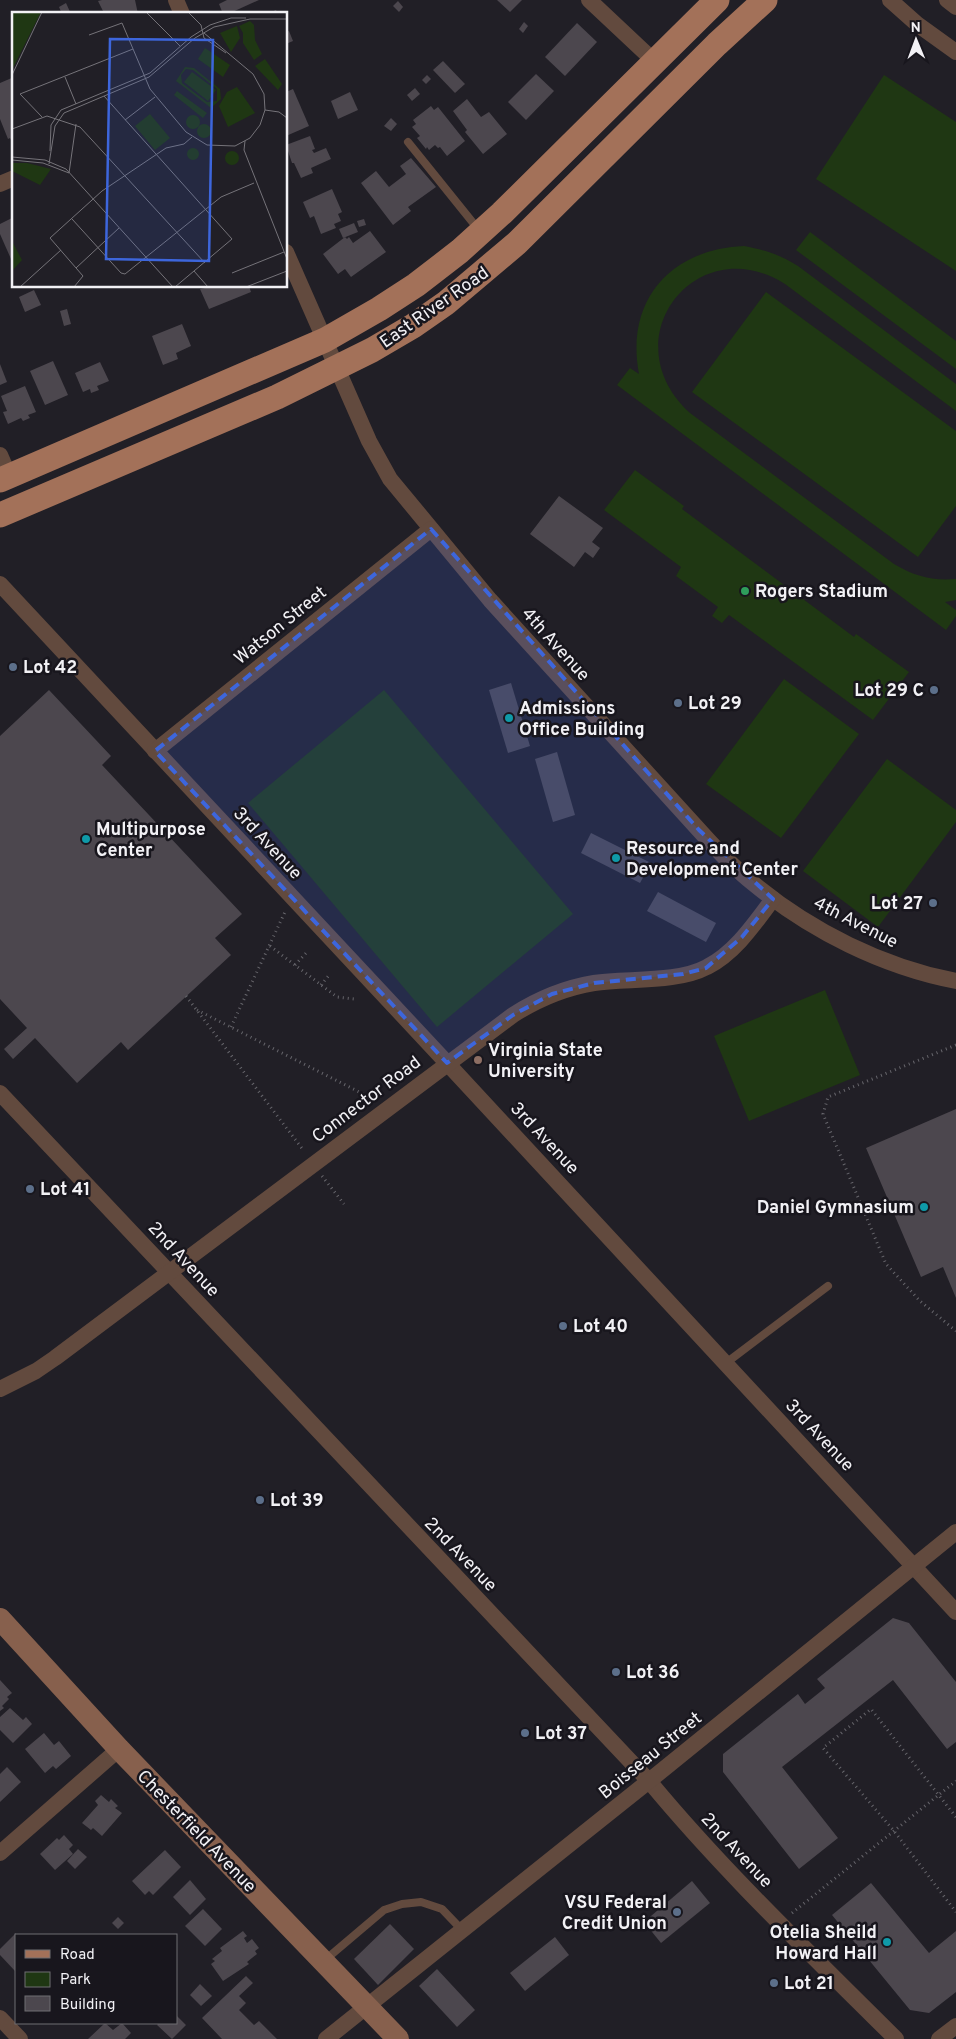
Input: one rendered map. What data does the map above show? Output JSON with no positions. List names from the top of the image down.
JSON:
{
  "streets": {
    "main road": ["East River Road", "Chesterfield Avenue"],
    "street": [
      "Watson Street",
      "4th Avenue",
      "3rd Avenue",
      "Connector Road",
      "2nd Avenue",
      "Boisseau Street"
    ]
  },
  "crossings": [
    ["East River Road", "4th Avenue"],
    ["Watson Street", "4th Avenue"],
    ["Watson Street", "3rd Avenue"],
    ["4th Avenue", "Connector Road"],
    ["3rd Avenue", "Connector Road"],
    ["3rd Avenue", "Boisseau Street"],
    ["Connector Road", "2nd Avenue"],
    ["2nd Avenue", "Boisseau Street"],
    ["Boisseau Street", "Chesterfield Avenue"]
  ],
  "places": [
    "Rogers Stadium",
    "Lot 42",
    "Lot 29 C",
    "Lot 29",
    "Admissions Office Building",
    "Multipurpose Center",
    "Resource and Development Center",
    "Lot 27",
    "Virginia State University",
    "Lot 41",
    "Daniel Gymnasium",
    "Lot 40",
    "Lot 39",
    "Lot 36",
    "Lot 37",
    "VSU Federal Credit Union",
    "Otelia Sheild Howard Hall",
    "Lot 21"
  ],
  "legend": ["Road", "Park", "Building"],
  "north": "top"
}
